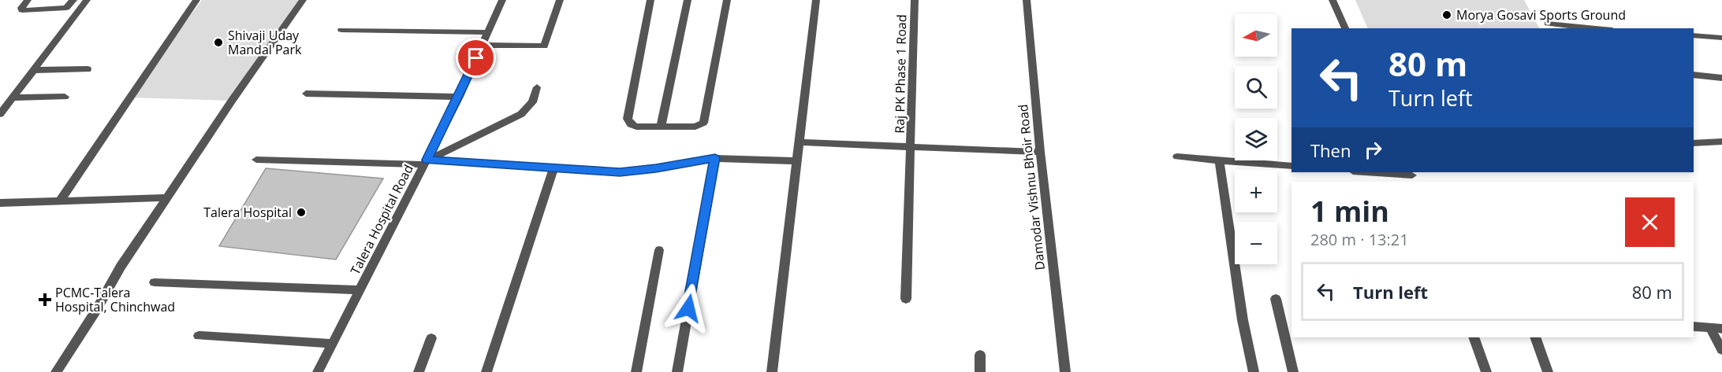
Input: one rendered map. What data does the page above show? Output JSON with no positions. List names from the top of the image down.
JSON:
{
  "streets": {
    "street": ["Raj PK Phase 1 Road", "Damodar Vishnu Bhoir Road", "Talera Hospital Road"]
  },
  "places": {
    "other": ["Morya Gosavi Sports Ground", "Shivaji Uday Mandal Park", "Talera Hospital"],
    "health": ["PCMC-Talera Hospital, Chinchwad"]
  },
  "north": "left",
  "page": {
    "map_buttons": ["+", "−"],
    "turn": ["80 m", "Turn left"],
    "then": "Then",
    "heading": ["1 min", "280 m · 13:21"],
    "list": [
      {
        "name": "Turn left",
        "value": "80 m"
      }
    ]
  }
}
